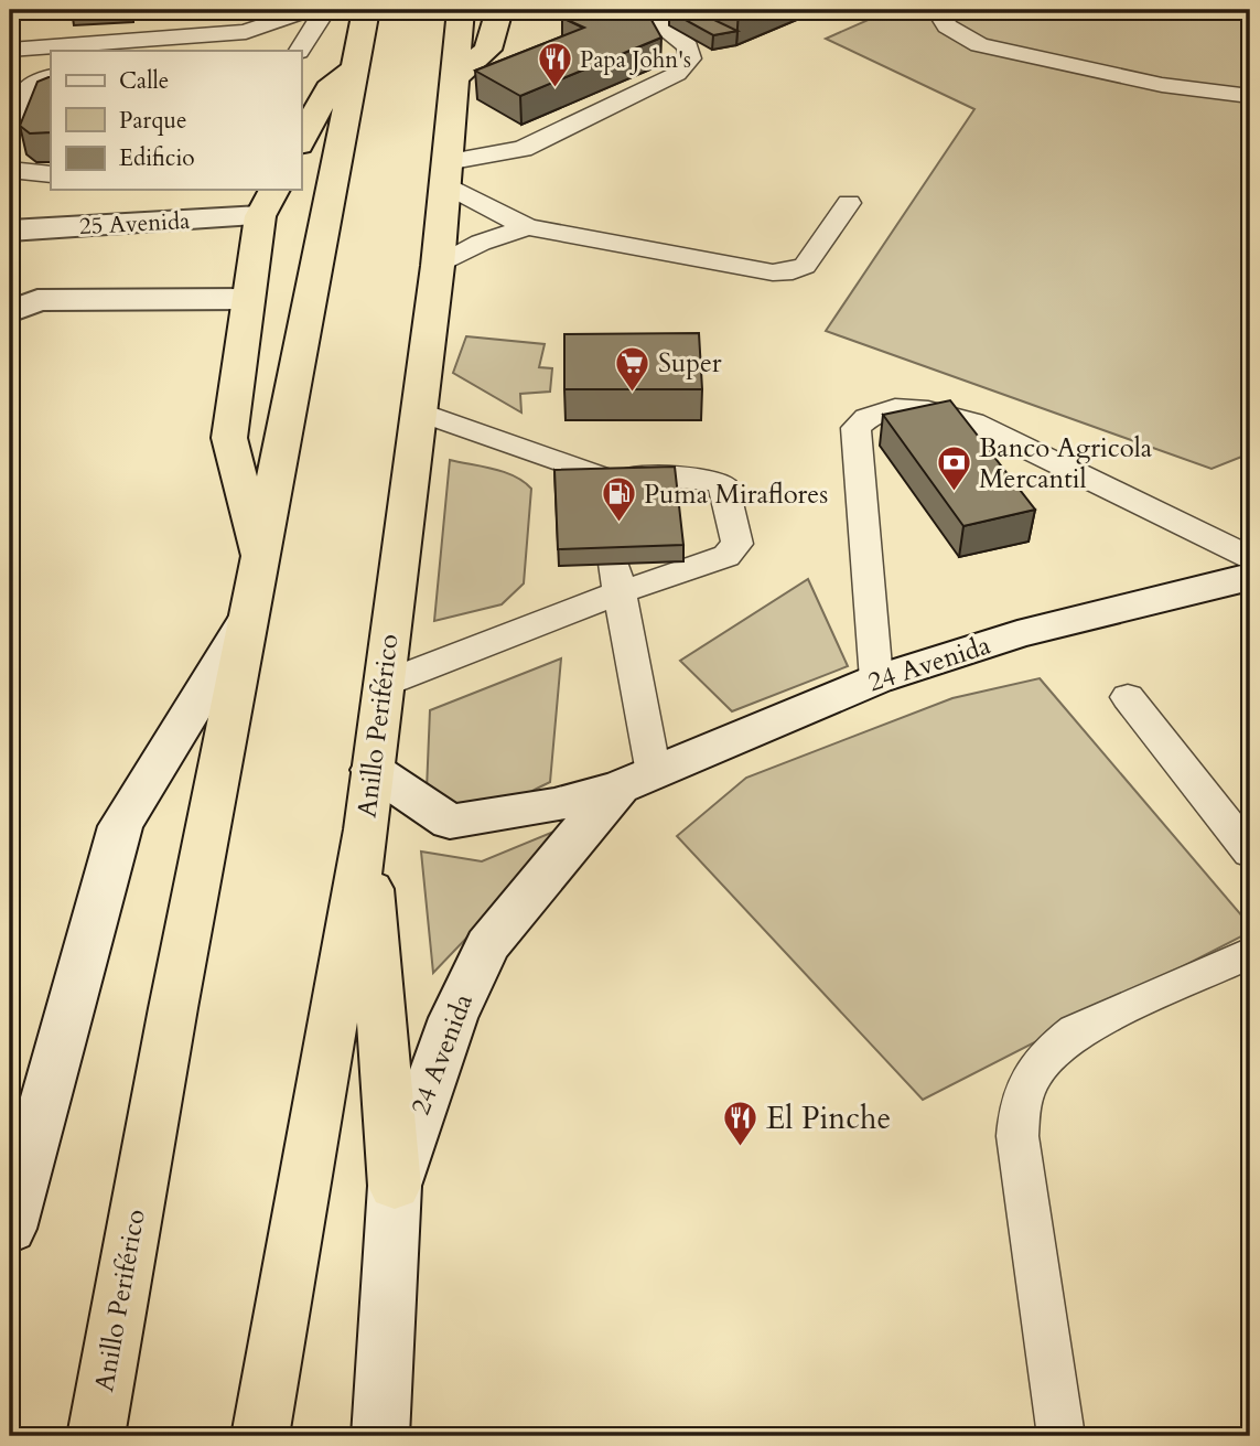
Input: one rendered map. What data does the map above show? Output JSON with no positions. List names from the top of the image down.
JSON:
{
  "streets": {
    "highway": ["Anillo Periférico"],
    "street": ["25 Avenida", "24 Avenida"]
  },
  "crossings": [
    ["24 Avenida", "Anillo Periférico"]
  ],
  "places": {
    "restaurant": ["Papa John's", "El Pinche"],
    "supermarket": ["Super"],
    "bank": ["Banco Agricola Mercantil"],
    "fuel station": ["Puma Miraflores"]
  },
  "legend": ["Calle", "Parque", "Edificio"]
}
